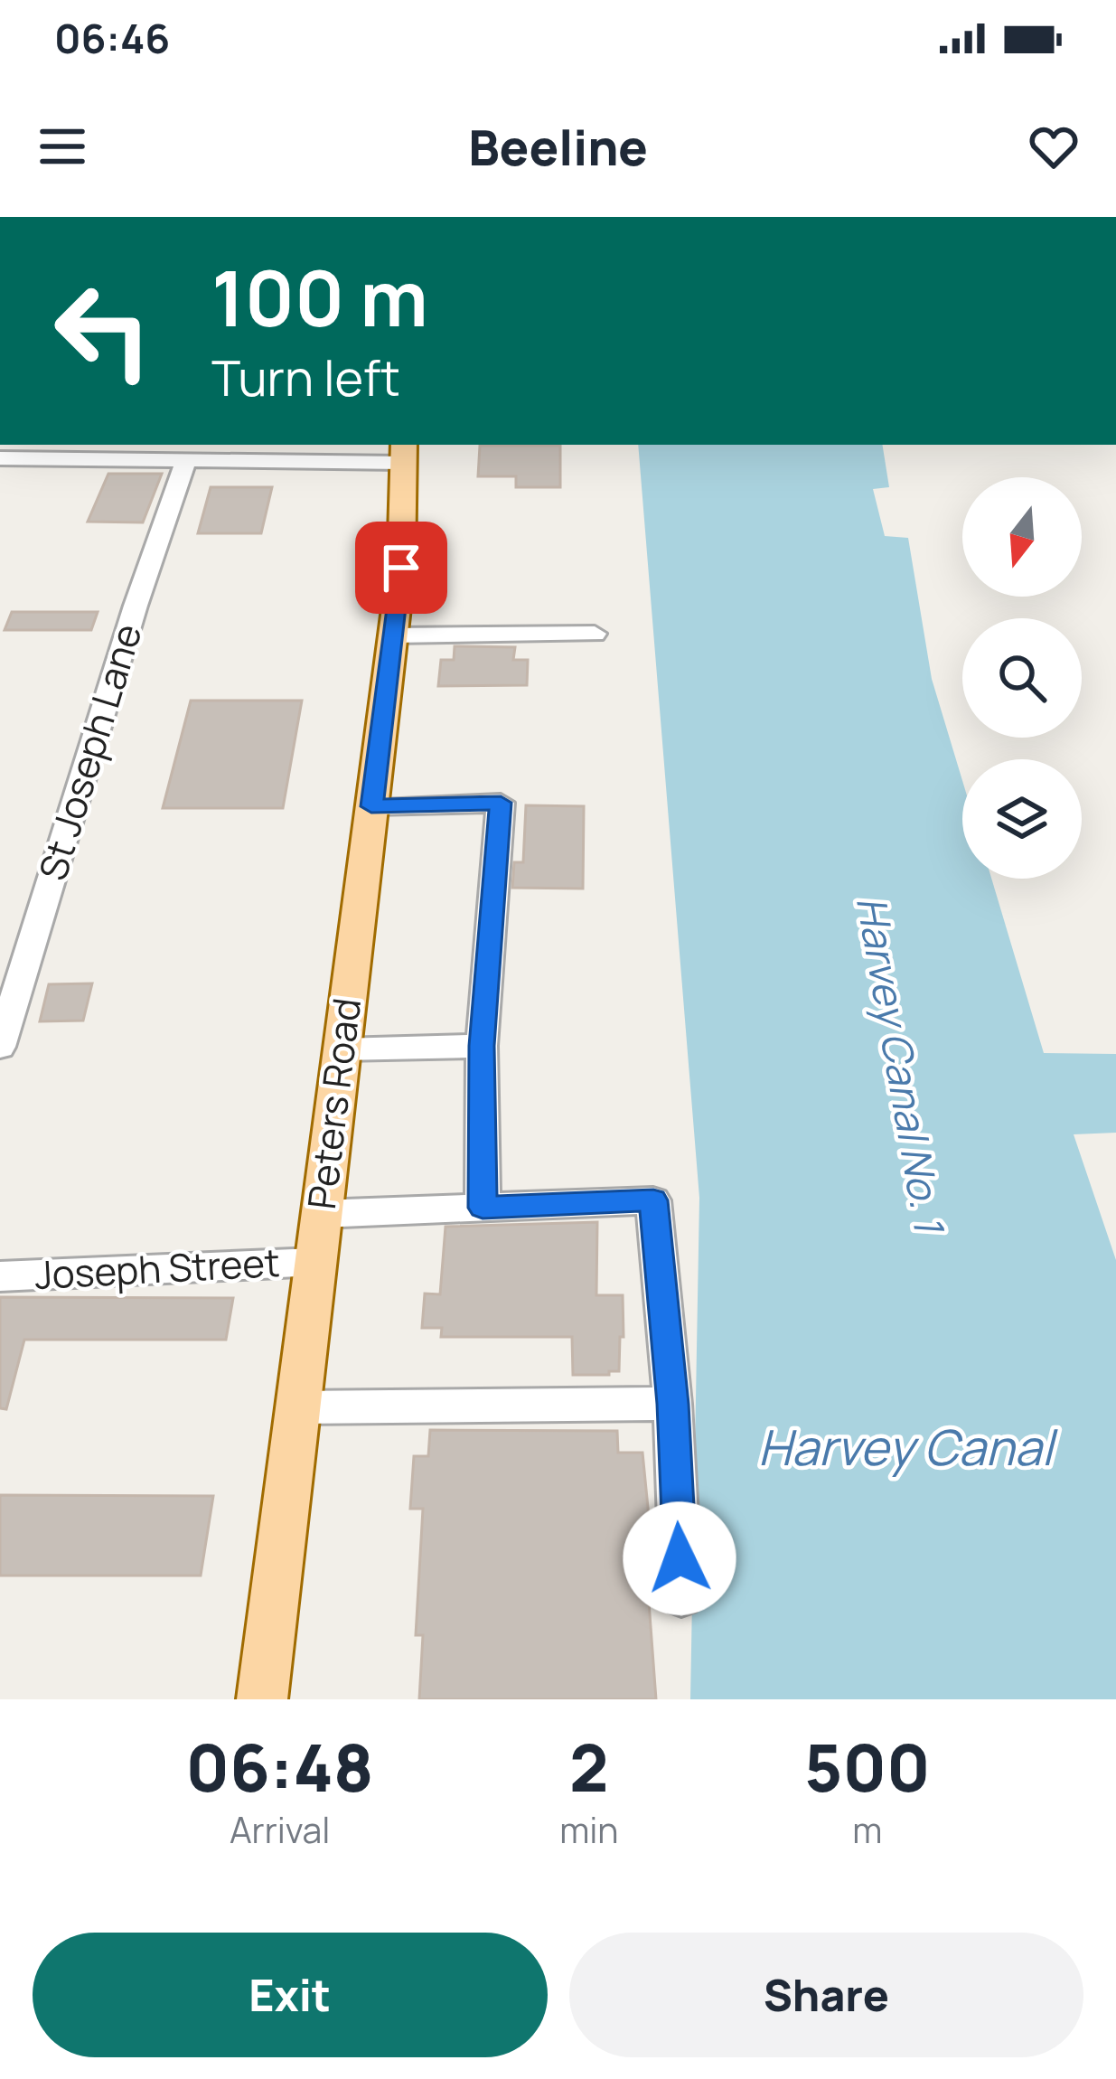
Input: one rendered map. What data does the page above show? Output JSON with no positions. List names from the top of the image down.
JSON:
{
  "streets": {
    "main road": ["Peters Road"],
    "street": ["St Joseph Lane", "Joseph Street"]
  },
  "crossings": [
    ["Peters Road", "Joseph Street"]
  ],
  "water": ["Harvey Canal No. 1", "Harvey Canal"],
  "north": "bottom",
  "page": {
    "status": "06:46",
    "header": "Beeline",
    "turn": ["100 m", "Turn left"],
    "eta": [
      "06:48",
      "Arrival",
      "2",
      "min",
      "500",
      "m"
    ],
    "buttons": ["Exit", "Share"]
  }
}
